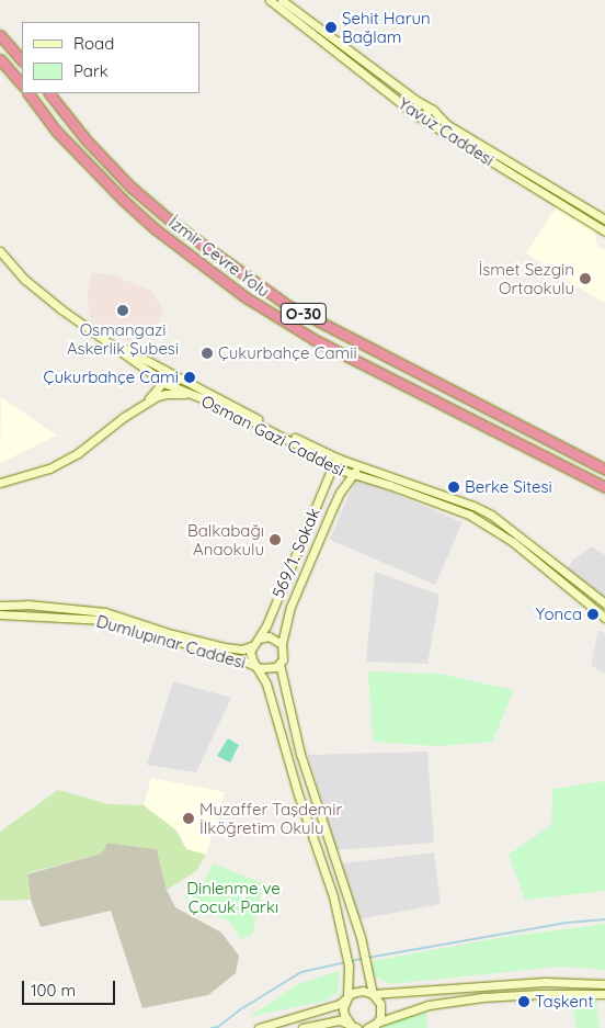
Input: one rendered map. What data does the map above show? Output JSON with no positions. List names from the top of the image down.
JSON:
{
  "streets": {
    "highway": ["İzmir Çevre Yolu", "O-30"],
    "main road": [
      "Yavuz Caddesi",
      "Osman Gazi Caddesi",
      "569/1. Sokak",
      "Dumlupınar Caddesi"
    ]
  },
  "crossings": [
    ["Osman Gazi Caddesi", "569/1. Sokak"],
    ["569/1. Sokak", "Dumlupınar Caddesi"]
  ],
  "parks": ["Dinlenme ve Çocuk Parkı"],
  "places": [
    "Şehit Harun Bağlam",
    "İsmet Sezgin Ortaokulu",
    "Osmangazi Askerlik Şubesi",
    "Çukurbahçe Camii",
    "Çukurbahçe Cami",
    "Berke Sitesi",
    "Balkabağı Anaokulu",
    "Yonca",
    "Muzaffer Taşdemir İlköğretim Okulu",
    "Taşkent"
  ],
  "legend": ["Road", "Park"],
  "scale_bar": "100 m"
}
